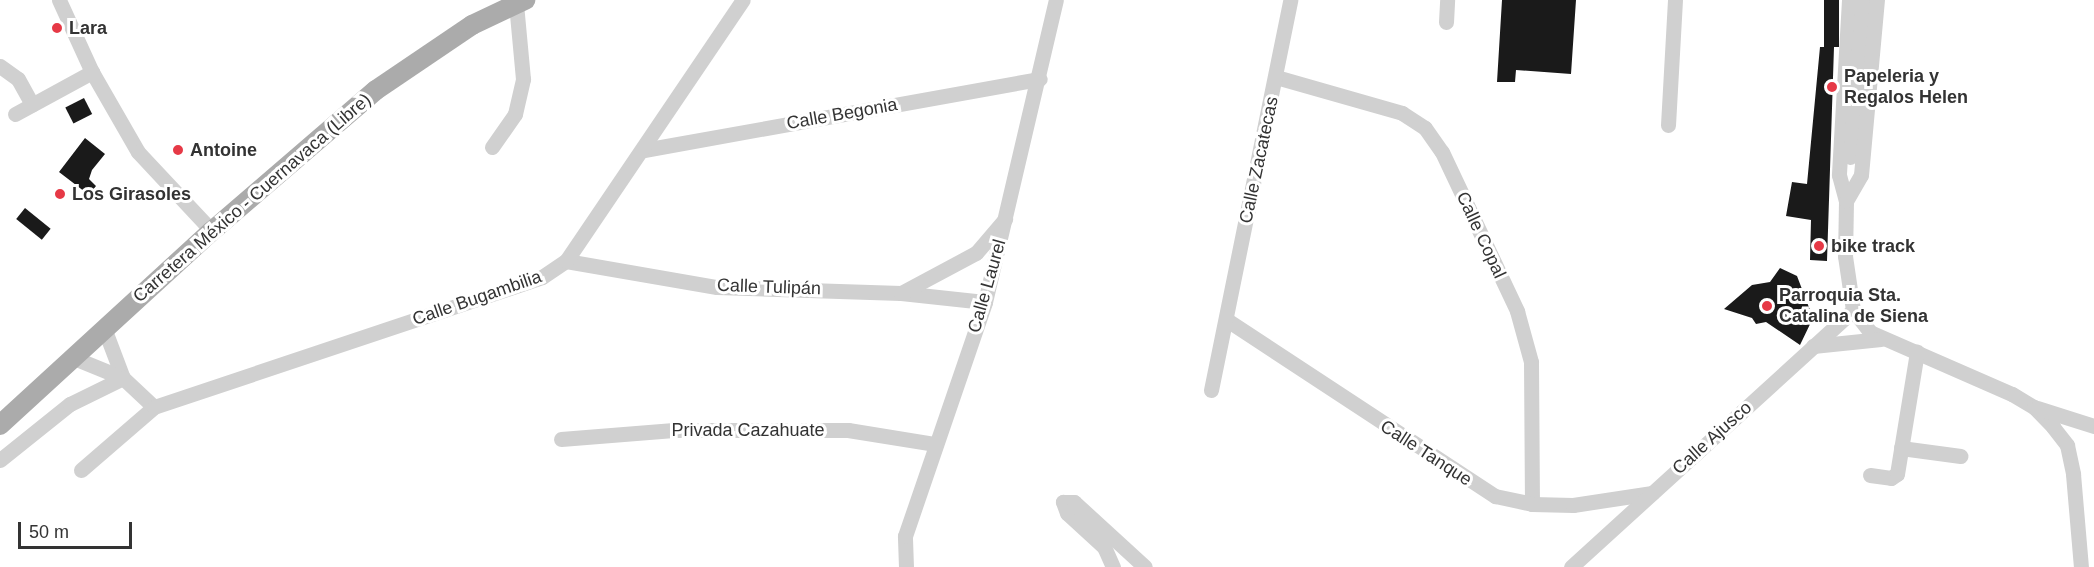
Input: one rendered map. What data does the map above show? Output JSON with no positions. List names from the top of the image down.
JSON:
{
  "streets": {
    "main road": ["Carretera México - Cuernavaca (Libre)"],
    "street": [
      "Calle Begonia",
      "Calle Zacatecas",
      "Calle Copal",
      "Calle Laurel",
      "Calle Tulipán",
      "Calle Bugambilia",
      "Privada Cazahuate",
      "Calle Ajusco",
      "Calle Tanque"
    ]
  },
  "crossings": [
    ["Calle Begonia", "Calle Laurel"],
    ["Calle Begonia", "Calle Bugambilia"],
    ["Calle Zacatecas", "Calle Copal"],
    ["Calle Zacatecas", "Calle Tanque"],
    ["Calle Copal", "Calle Tanque"],
    ["Calle Laurel", "Calle Tulipán"],
    ["Calle Laurel", "Privada Cazahuate"],
    ["Calle Tulipán", "Calle Bugambilia"],
    ["Calle Ajusco", "Calle Tanque"]
  ],
  "places": [
    "Lara",
    "Papeleria y Regalos Helen",
    "Antoine",
    "Los Girasoles",
    "bike track",
    "Parroquia Sta. Catalina de Siena"
  ],
  "scale_bar": "50 m"
}
